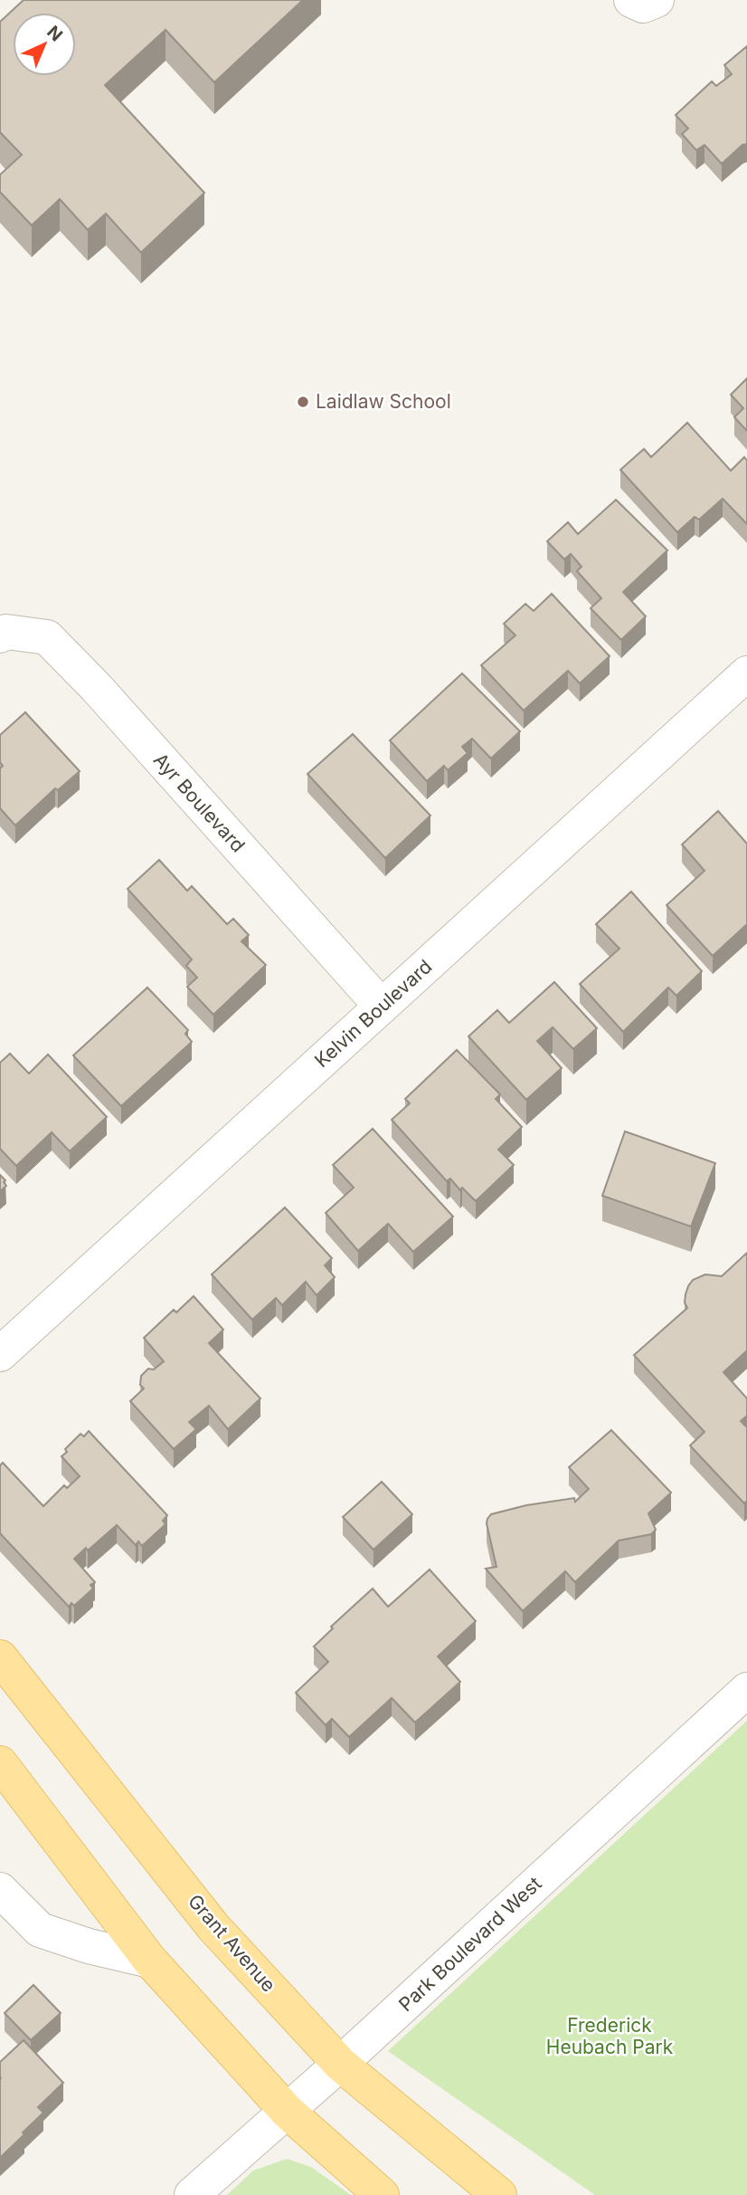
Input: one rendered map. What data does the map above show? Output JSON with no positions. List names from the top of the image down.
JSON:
{
  "streets": {
    "main road": ["Grant Avenue"],
    "street": ["Ayr Boulevard", "Kelvin Boulevard", "Park Boulevard West"]
  },
  "crossings": [
    ["Ayr Boulevard", "Kelvin Boulevard"],
    ["Grant Avenue", "Park Boulevard West"]
  ],
  "parks": ["Frederick Heubach Park"],
  "places": ["Laidlaw School"],
  "north": "top right"
}
